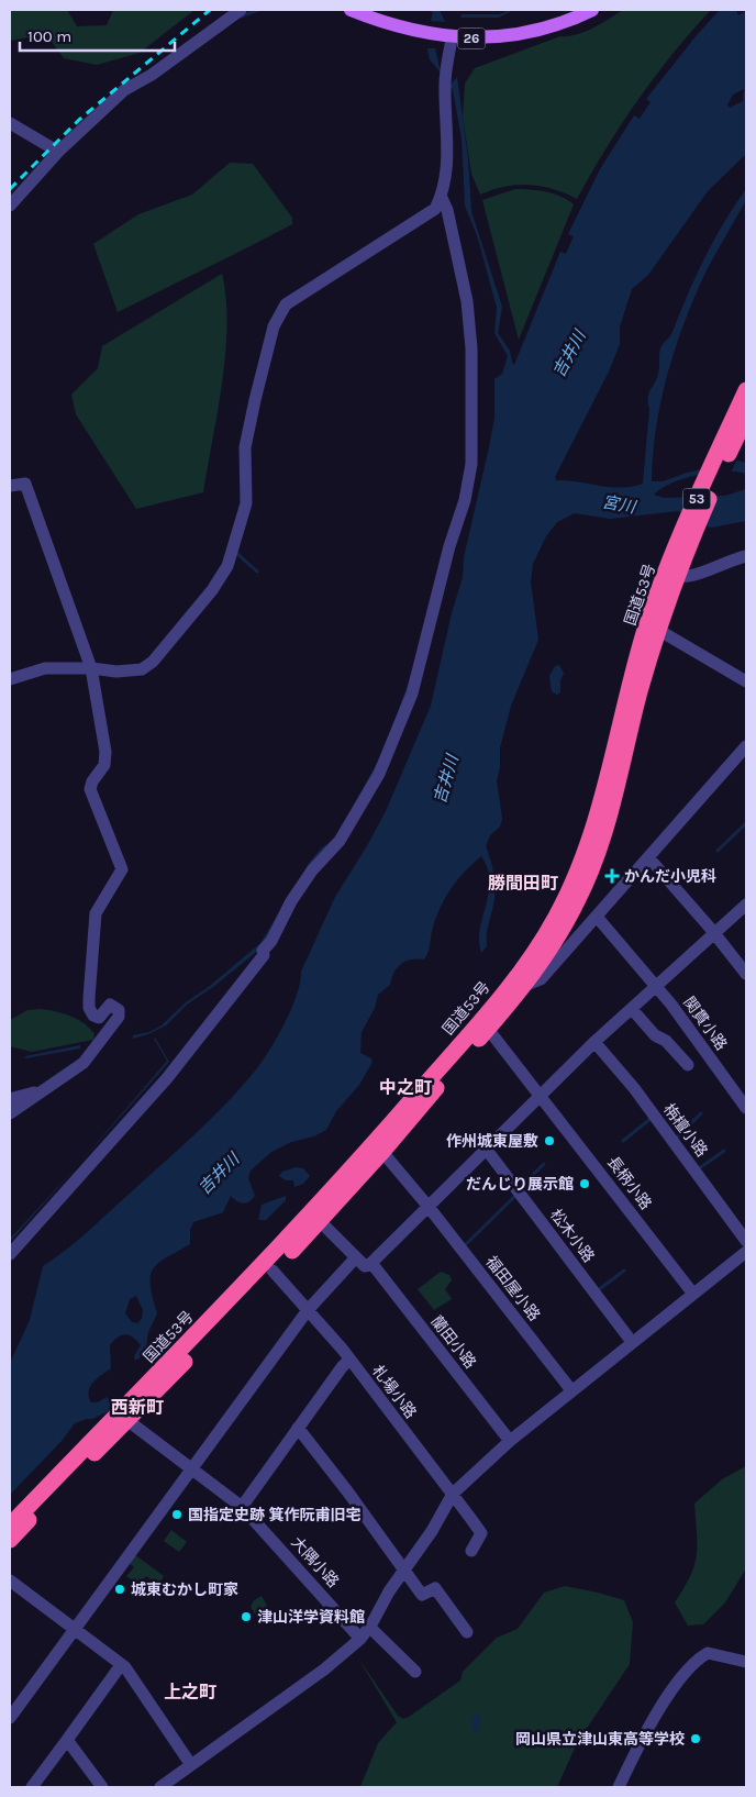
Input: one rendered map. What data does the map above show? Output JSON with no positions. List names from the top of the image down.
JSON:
{
  "streets": {
    "highway": ["53", "国道53号"],
    "main road": ["26"],
    "street": [
      "関貫小路",
      "栴檀小路",
      "長柄小路",
      "松木小路",
      "福田屋小路",
      "蘭田小路",
      "札場小路",
      "大隅小路"
    ]
  },
  "crossings": [
    ["国道53号", "長柄小路"],
    ["国道53号", "福田屋小路"],
    ["国道53号", "札場小路"],
    ["国道53号", "大隅小路"]
  ],
  "districts": [
    "勝間田町",
    "中之町",
    "西新町",
    "上之町"
  ],
  "water": ["吉井川", "宮川"],
  "places": {
    "health": ["かんだ小児科"],
    "other": [
      "作州城東屋敷",
      "だんじり展示館",
      "国指定史跡 箕作阮甫旧宅",
      "城東むかし町家",
      "津山洋学資料館",
      "岡山県立津山東高等学校"
    ]
  },
  "scale_bar": "100 m"
}
